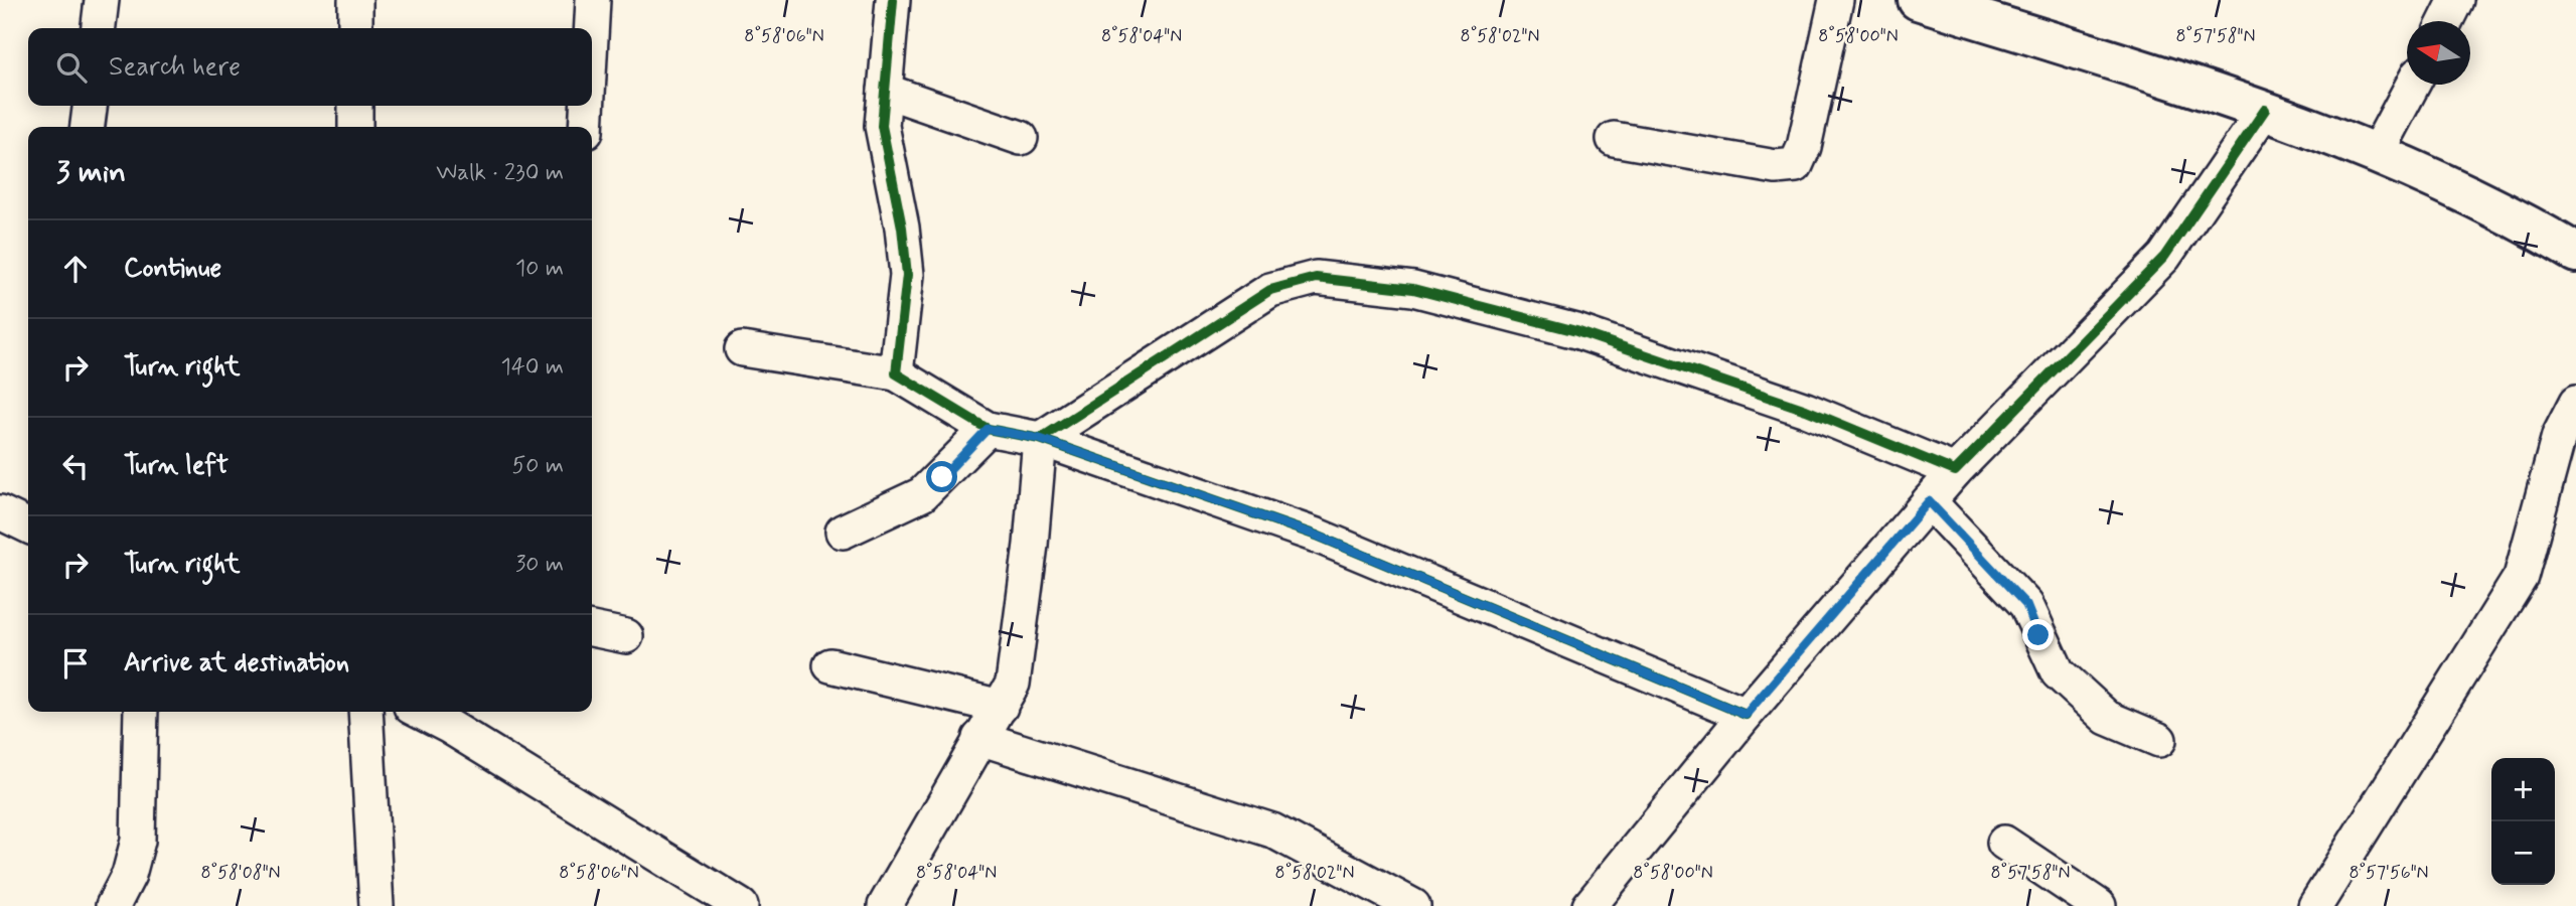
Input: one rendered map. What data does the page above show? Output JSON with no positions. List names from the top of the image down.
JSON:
{
  "north": "left",
  "page": {
    "search": "Search here",
    "heading": ["3 min", "Walk · 230 m"],
    "list": [
      ["Continue", "10 m"],
      ["Turn right", "140 m"],
      ["Turn left", "50 m"],
      ["Turn right", "30 m"],
      "Arrive at destination"
    ],
    "map_buttons": ["+", "−"]
  },
  "coordinates": [
    "8°58'06\"N",
    "8°58'04\"N",
    "8°58'02\"N",
    "8°58'00\"N",
    "8°57'58\"N",
    "8°58'08\"N",
    "8°57'56\"N"
  ]
}
